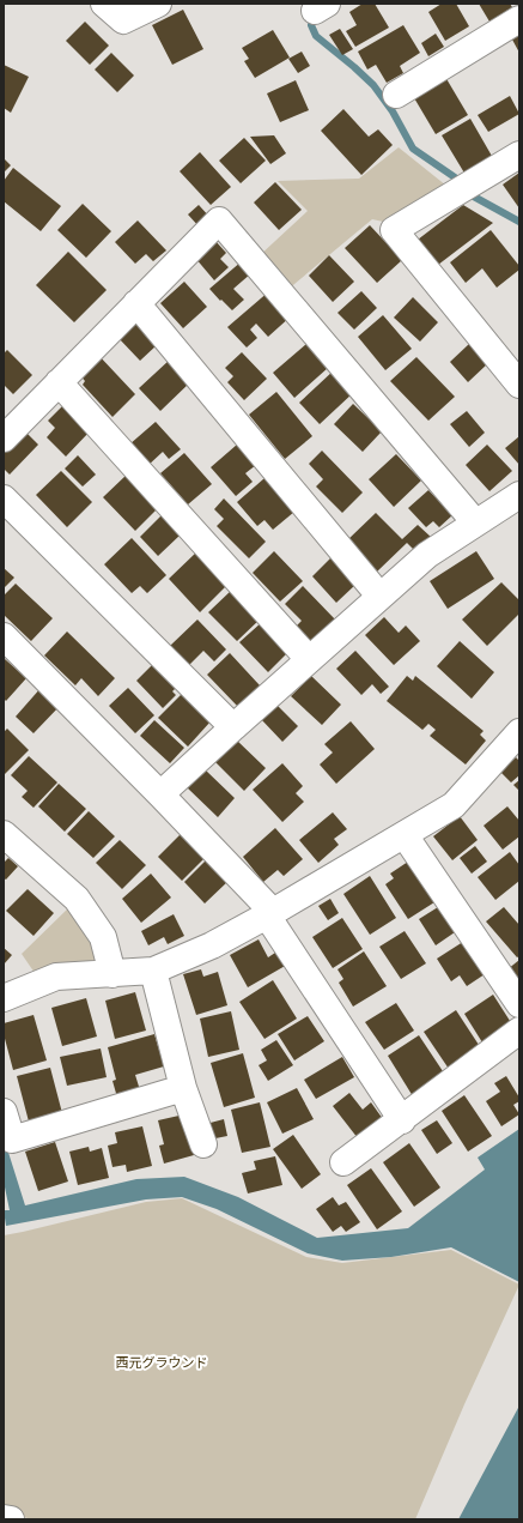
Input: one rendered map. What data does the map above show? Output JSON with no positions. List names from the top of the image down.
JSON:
{
  "parks": ["西元グラウンド"]
}
